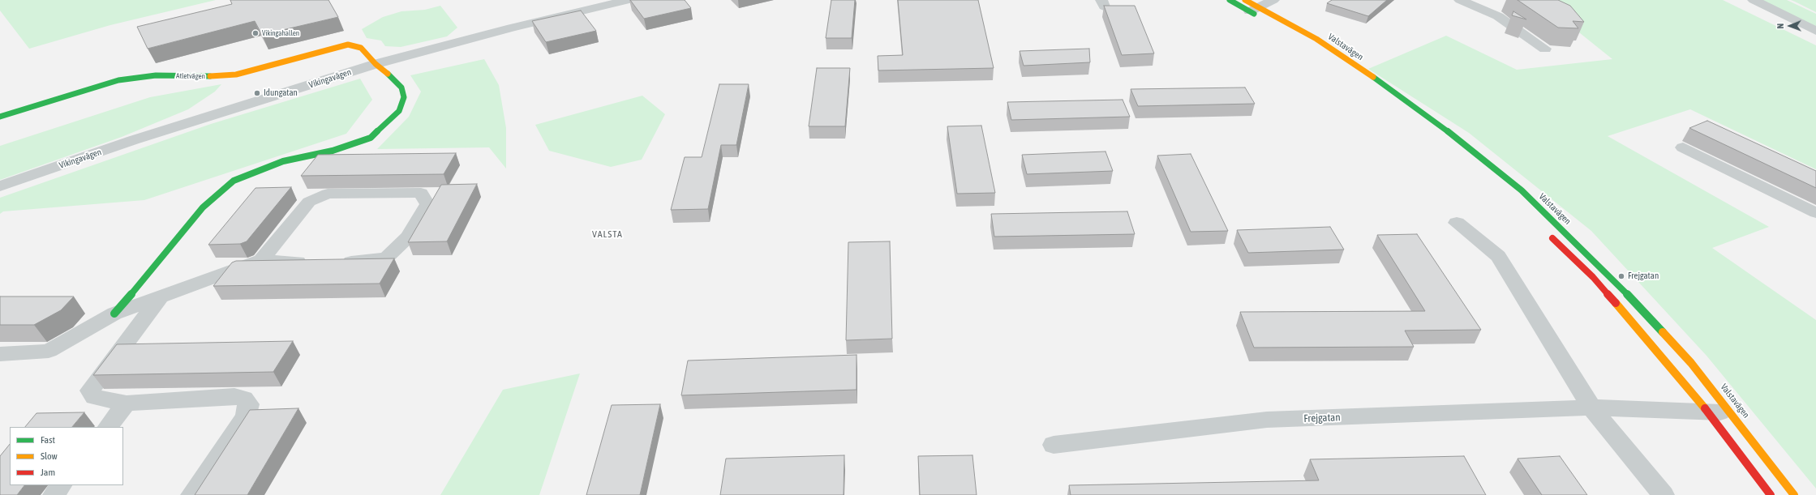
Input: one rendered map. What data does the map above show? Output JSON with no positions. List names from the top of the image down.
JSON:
{
  "streets": {
    "street": [
      "Valstavägen",
      "Atletvägen",
      "Vikingavägen",
      "Frejgatan"
    ]
  },
  "crossings": [
    ["Valstavägen", "Frejgatan"],
    ["Atletvägen", "Vikingavägen"]
  ],
  "districts": ["VALSTA"],
  "places": ["Vikingahallen", "Idungatan", "Frejgatan"],
  "legend": ["Fast", "Slow", "Jam"],
  "north": "left"
}
